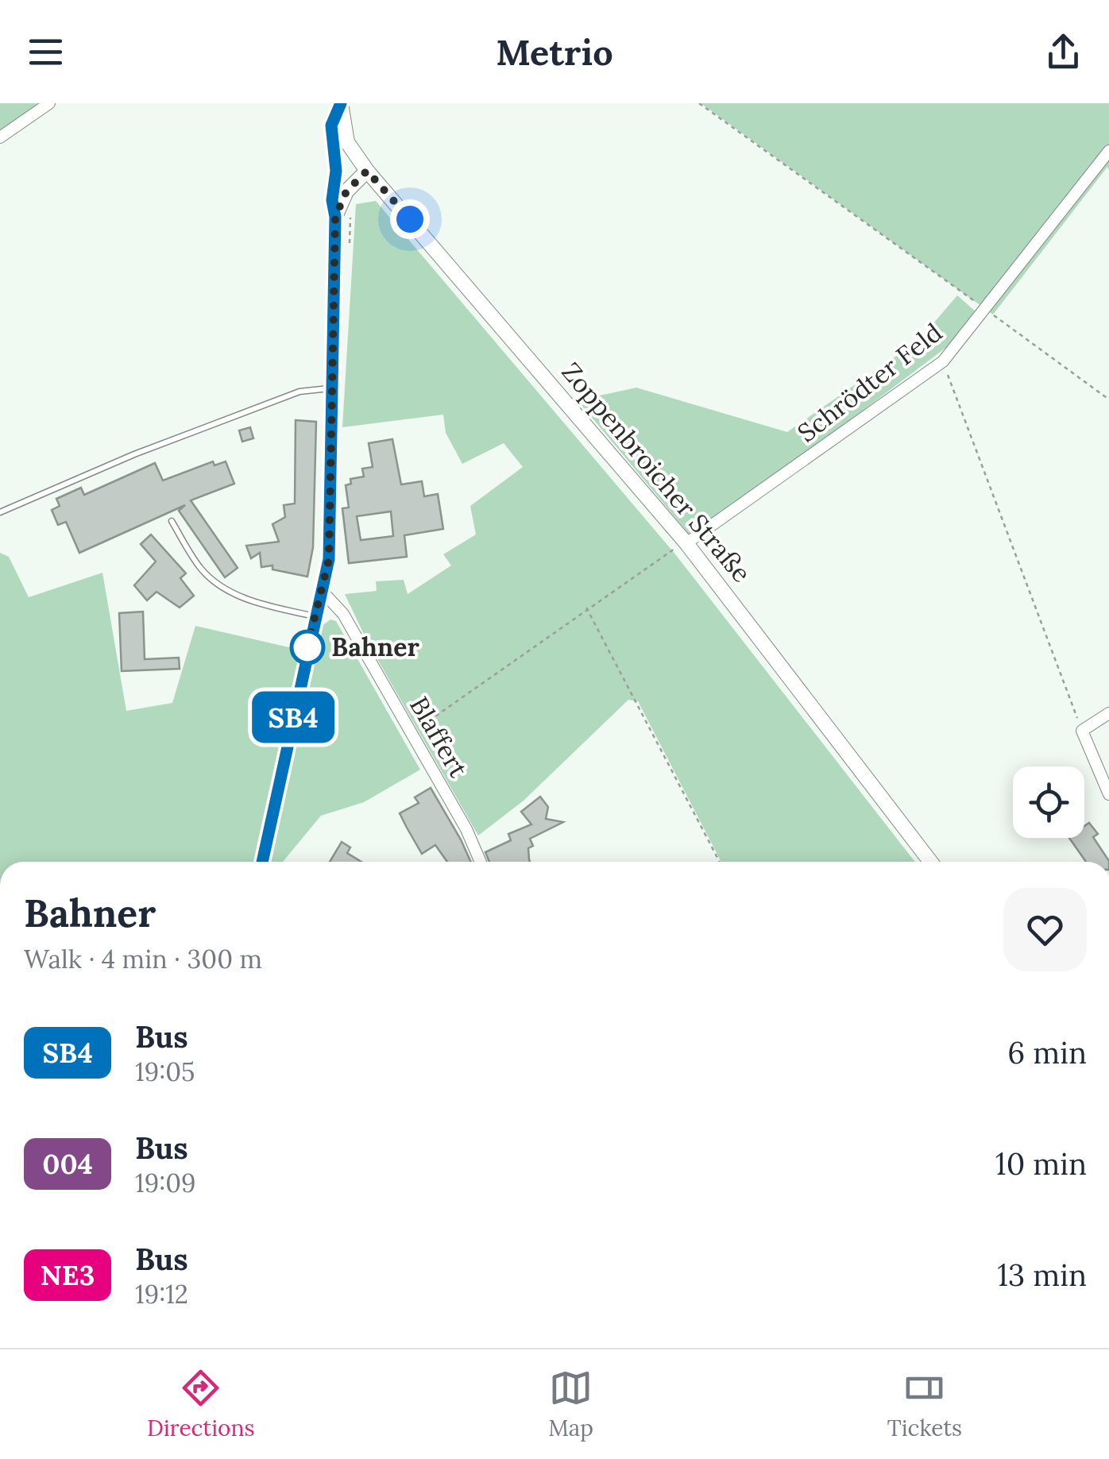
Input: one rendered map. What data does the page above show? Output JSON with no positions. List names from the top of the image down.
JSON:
{
  "streets": {
    "main road": ["Zoppenbroicher Straße"],
    "street": ["Schrödter Feld", "Blaffert"]
  },
  "crossings": [
    ["Schrödter Feld", "Zoppenbroicher Straße"]
  ],
  "places": ["Bahner"],
  "lines": ["bus line SB4"],
  "page": {
    "header": "Metrio",
    "on_map": "SB4",
    "heading": ["Bahner", "Walk · 4 min · 300 m"],
    "list": [
      {
        "mark": "SB4",
        "name": "Bus",
        "note": "19:05",
        "value": "6 min"
      },
      {
        "mark": "004",
        "name": "Bus",
        "note": "19:09",
        "value": "10 min"
      },
      {
        "mark": "NE3",
        "name": "Bus",
        "note": "19:12",
        "value": "13 min"
      }
    ],
    "tabs": ["Directions", "Map", "Tickets"]
  }
}
